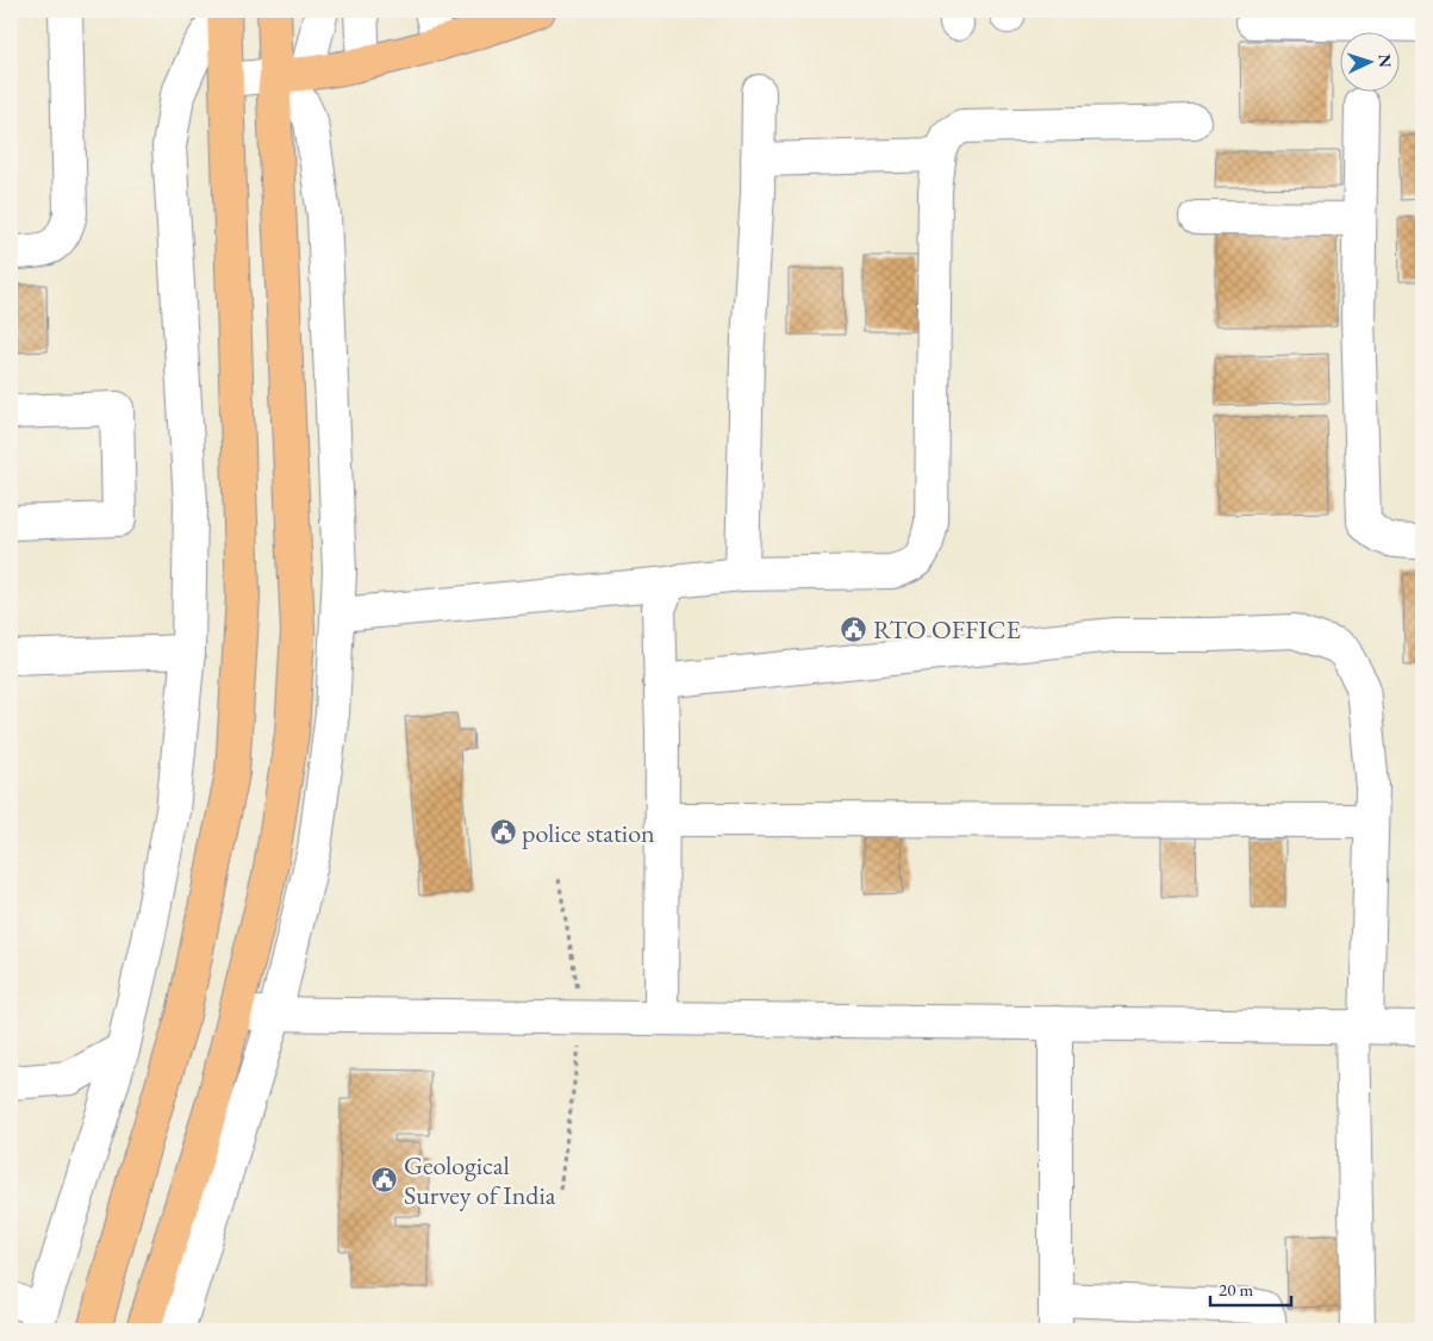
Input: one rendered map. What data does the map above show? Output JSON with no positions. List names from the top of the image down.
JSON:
{
  "places": {
    "public building": ["RTO OFFICE", "police station", "Geological Survey of India"]
  },
  "scale_bar": "20 m",
  "north": "right"
}
